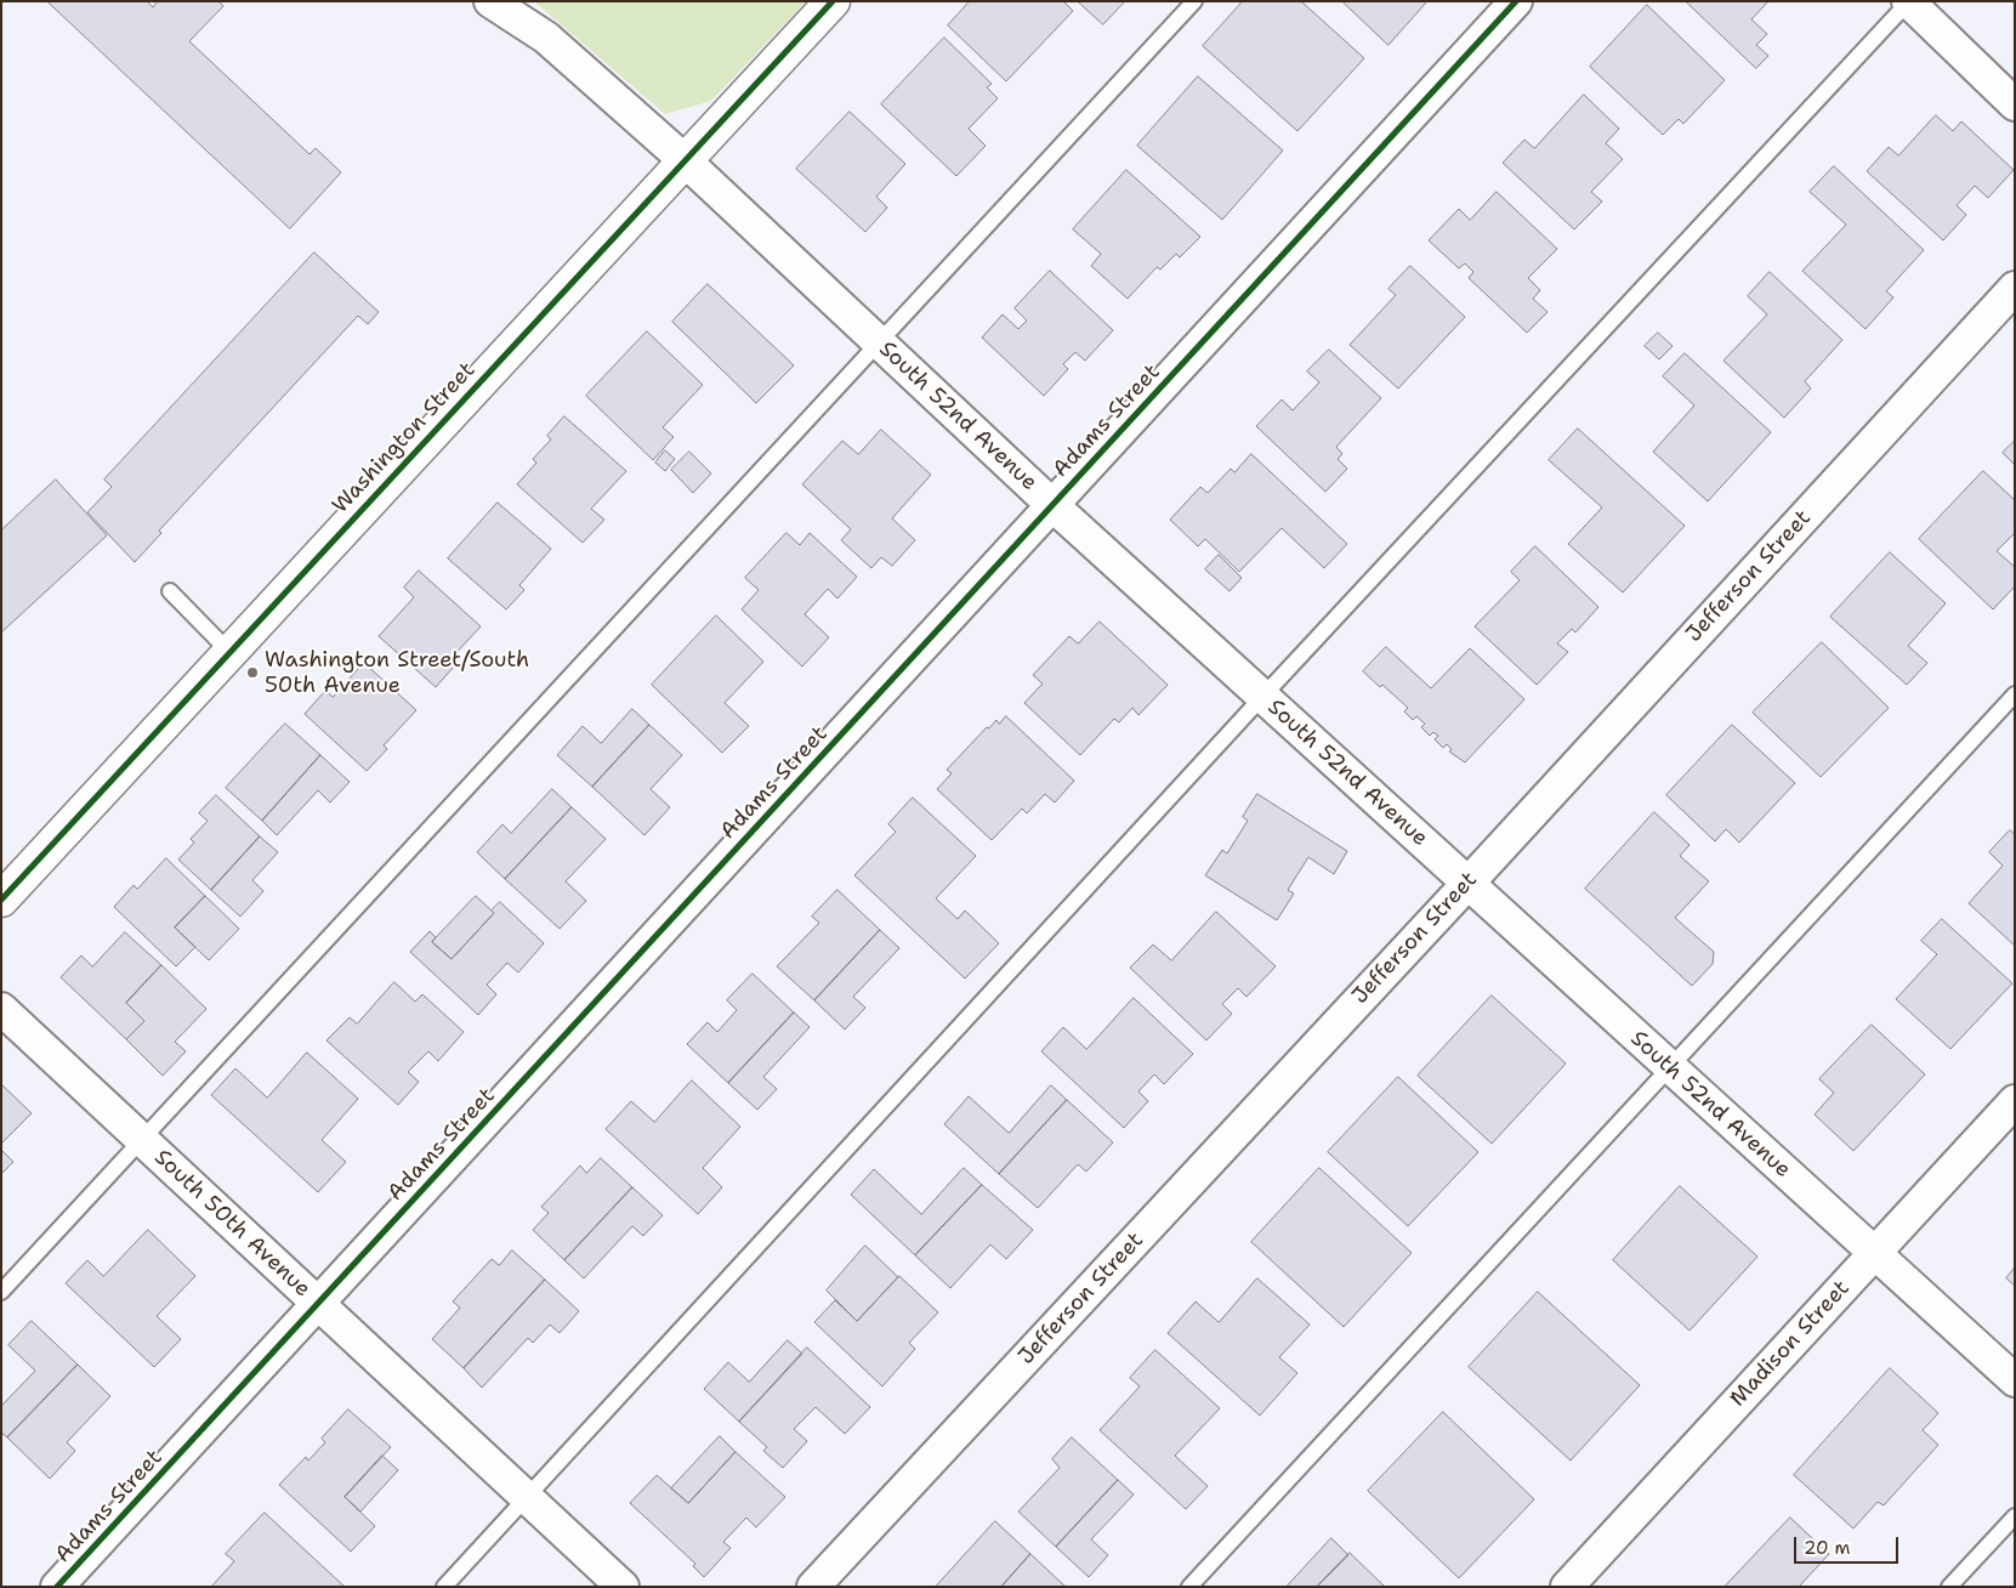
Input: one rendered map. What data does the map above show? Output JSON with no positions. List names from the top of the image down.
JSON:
{
  "streets": {
    "street": [
      "South 52nd Avenue",
      "Adams Street",
      "Washington Street",
      "Jefferson Street",
      "South 50th Avenue",
      "Madison Street"
    ]
  },
  "crossings": [
    ["South 52nd Avenue", "Adams Street"],
    ["South 52nd Avenue", "Washington Street"],
    ["South 52nd Avenue", "Jefferson Street"],
    ["South 52nd Avenue", "Madison Street"],
    ["Adams Street", "South 50th Avenue"]
  ],
  "places": ["Washington Street/South 50th Avenue"],
  "scale_bar": "20 m"
}
